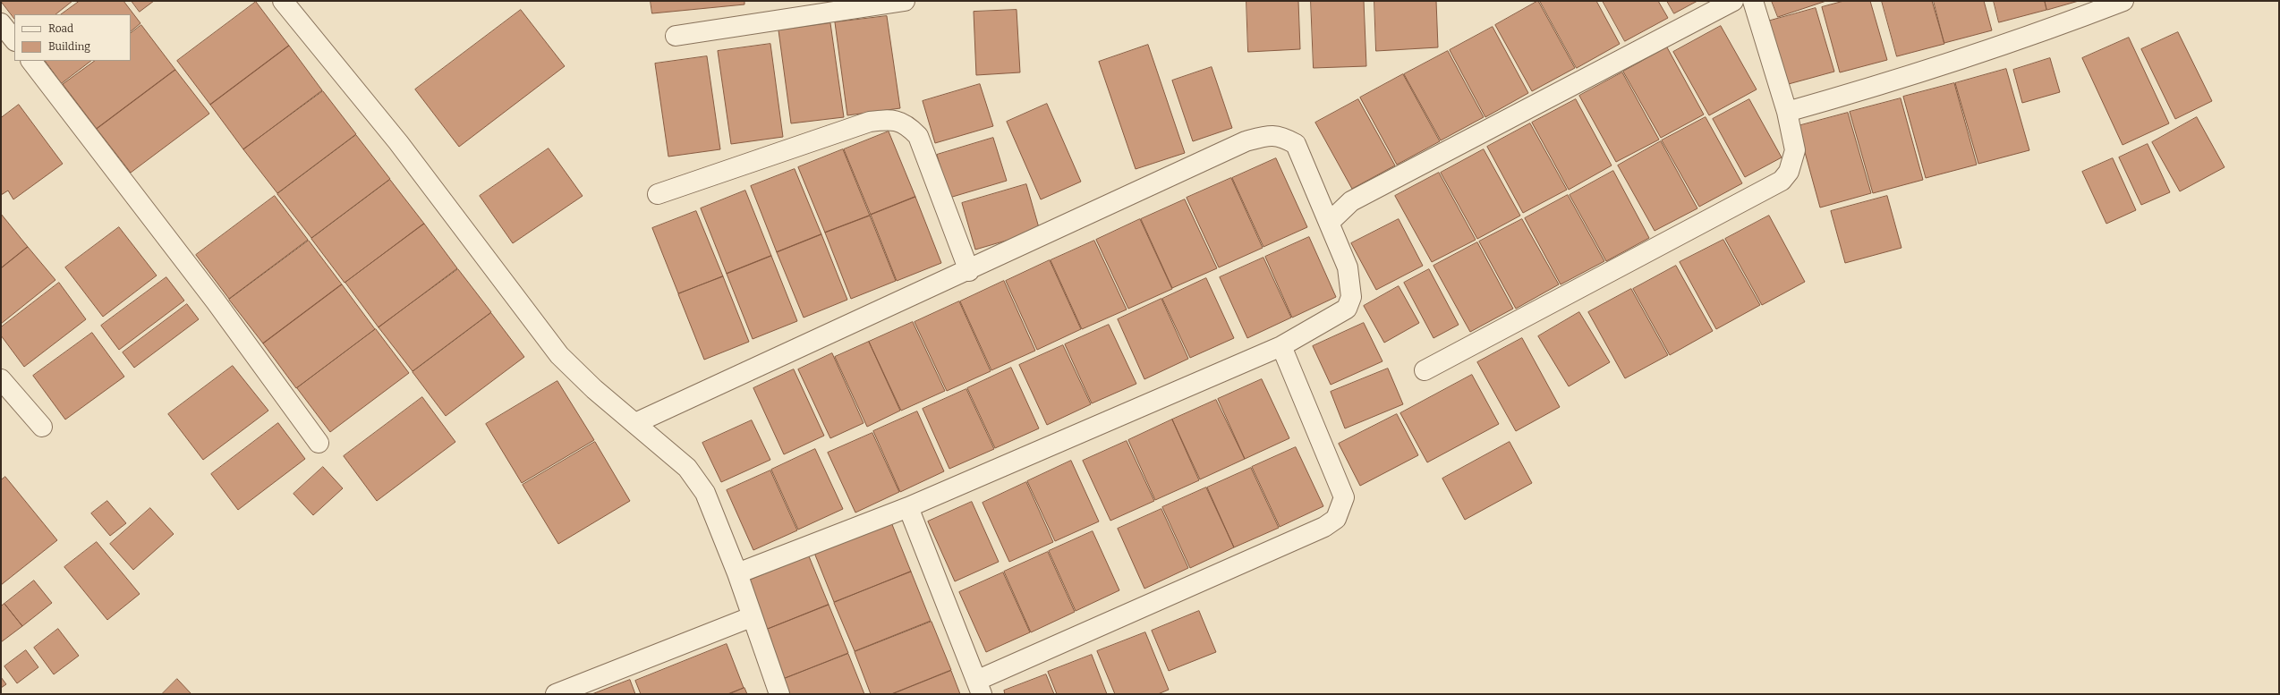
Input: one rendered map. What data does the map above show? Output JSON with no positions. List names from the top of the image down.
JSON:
{
  "legend": ["Road", "Building"]
}
